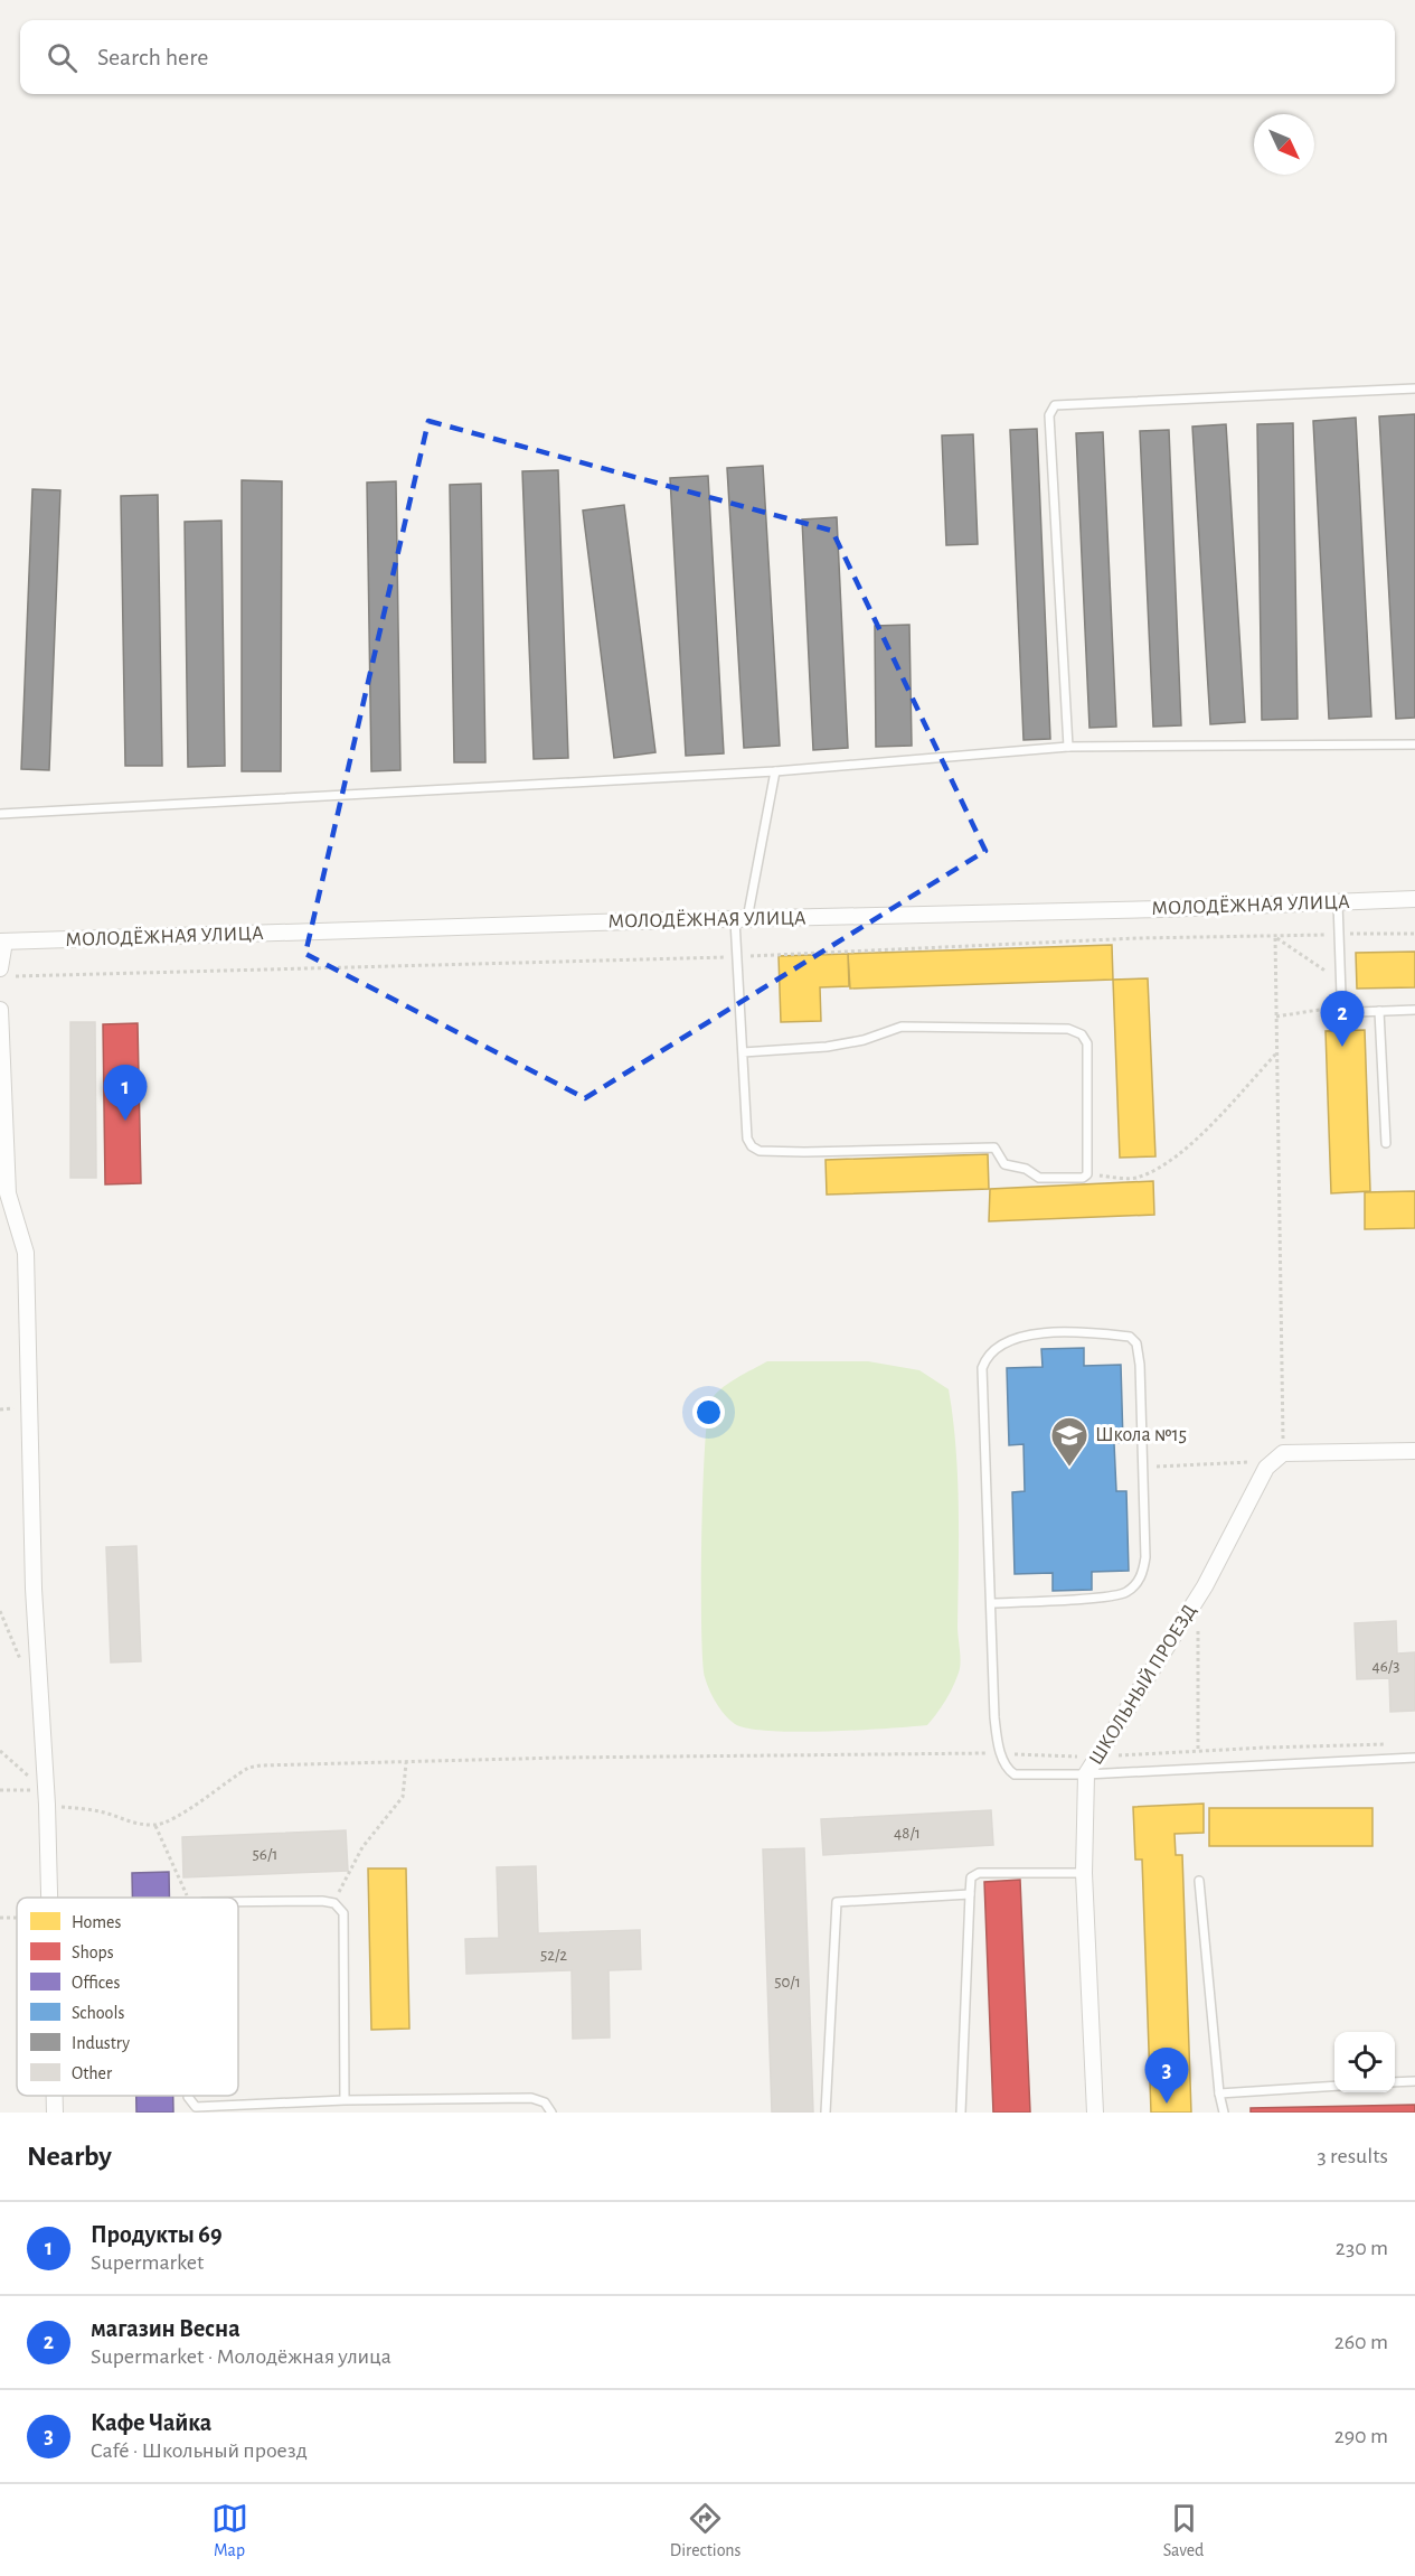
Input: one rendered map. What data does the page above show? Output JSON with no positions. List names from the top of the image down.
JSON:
{
  "streets": {
    "street": ["МОЛОДЁЖНАЯ УЛИЦА", "ШКОЛЬНЫЙ ПРОЕЗД"]
  },
  "places": {
    "school or university": ["Школа №15"]
  },
  "house_numbers": [
    "46/3",
    "48/1",
    "56/1",
    "52/2",
    "50/1"
  ],
  "legend": [
    "Homes",
    "Shops",
    "Offices",
    "Schools",
    "Industry",
    "Other"
  ],
  "north": "bottom right",
  "page": {
    "search": "Search here",
    "pins": ["2", "1", "3"],
    "heading": ["Nearby", "3 results"],
    "list": [
      {
        "mark": "1",
        "name": "Продукты 69",
        "note": "Supermarket",
        "value": "230 m"
      },
      {
        "mark": "2",
        "name": "магазин Весна",
        "note": "Supermarket · Молодёжная улица",
        "value": "260 m"
      },
      {
        "mark": "3",
        "name": "Кафе Чайка",
        "note": "Café · Школьный проезд",
        "value": "290 m"
      }
    ],
    "nav": ["Map", "Directions", "Saved"]
  }
}
